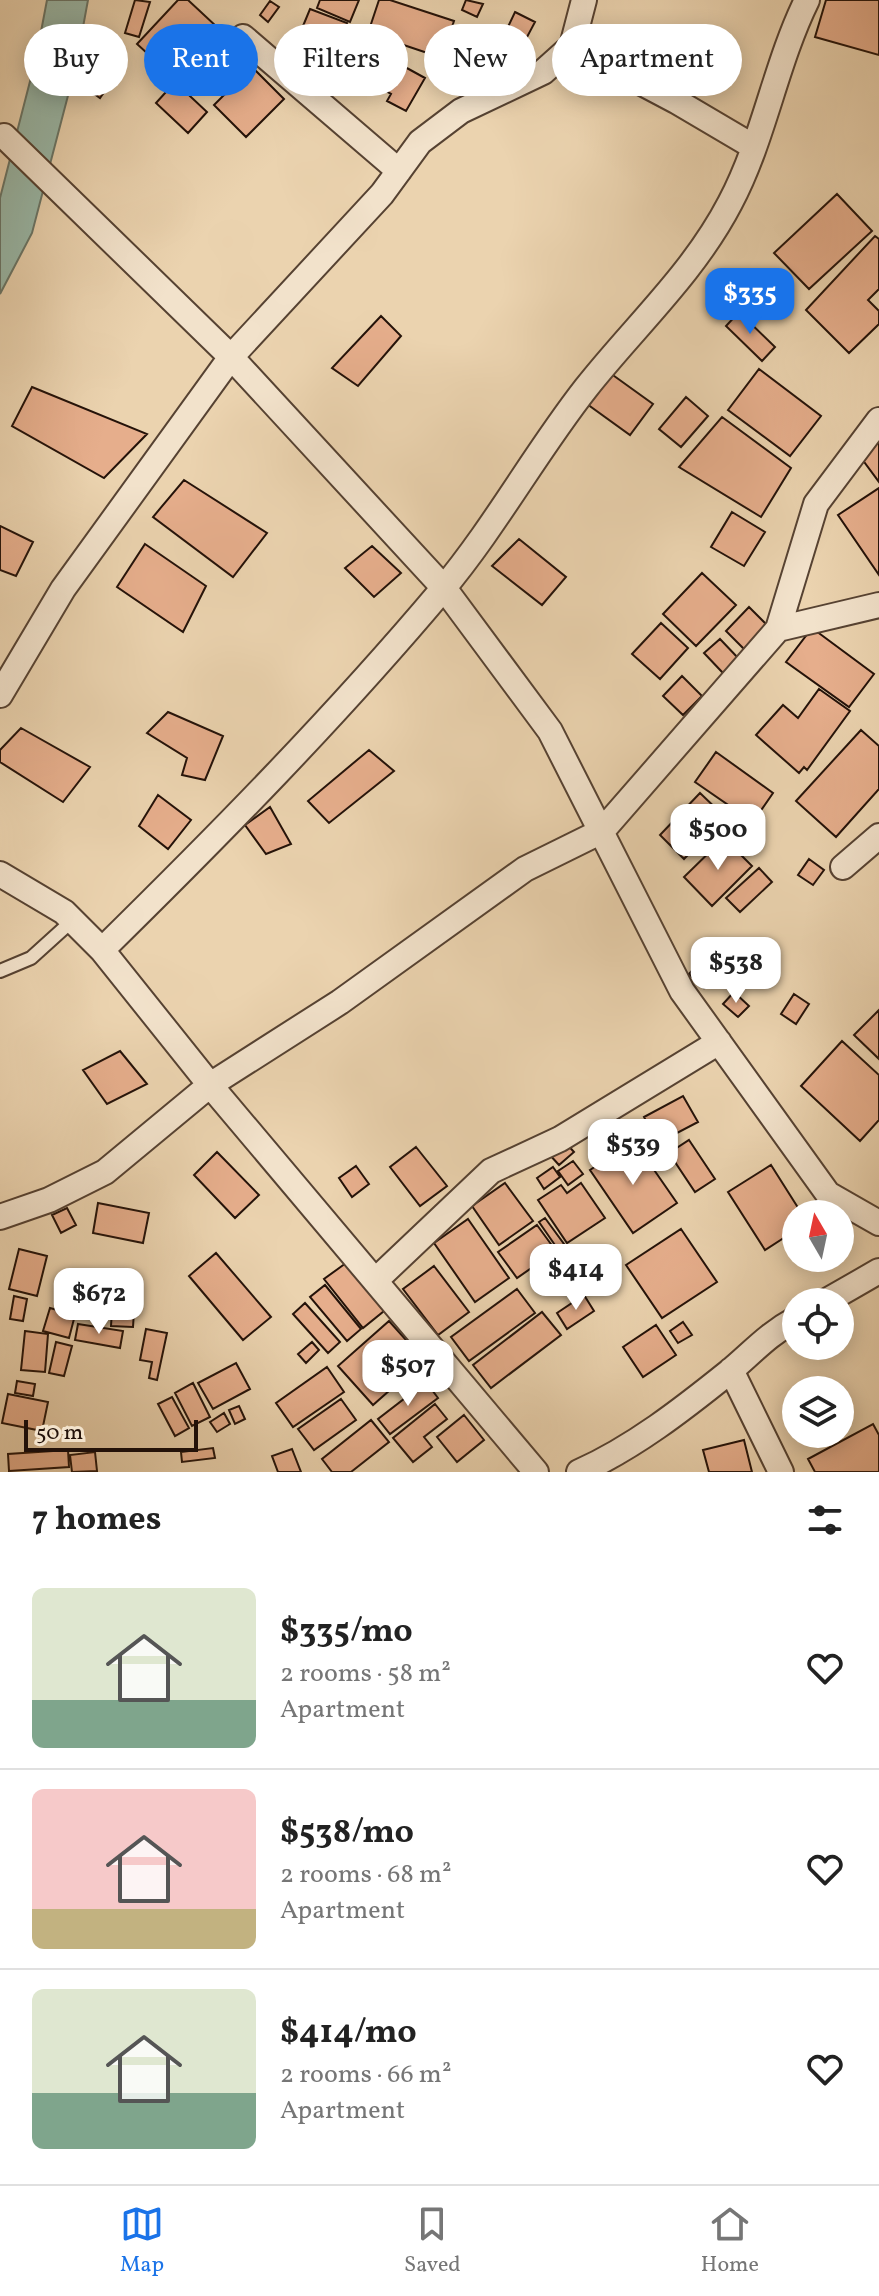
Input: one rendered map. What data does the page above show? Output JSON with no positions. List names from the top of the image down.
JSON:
{
  "scale_bar": "50 m",
  "north": "top",
  "page": {
    "chip": [
      "Buy",
      "Rent",
      "Filters",
      "New",
      "Apartment"
    ],
    "price": [
      "$335",
      "$500",
      "$538",
      "$539",
      "$414",
      "$672",
      "$507"
    ],
    "scale": "50 m",
    "heading": "7 homes",
    "list": [
      {
        "name": "$335/mo",
        "note": "2 rooms · 58 m² · Apartment"
      },
      {
        "name": "$538/mo",
        "note": "2 rooms · 68 m² · Apartment"
      },
      {
        "name": "$414/mo",
        "note": "2 rooms · 66 m² · Apartment"
      }
    ],
    "tabs": ["Map", "Saved", "Home"]
  }
}
